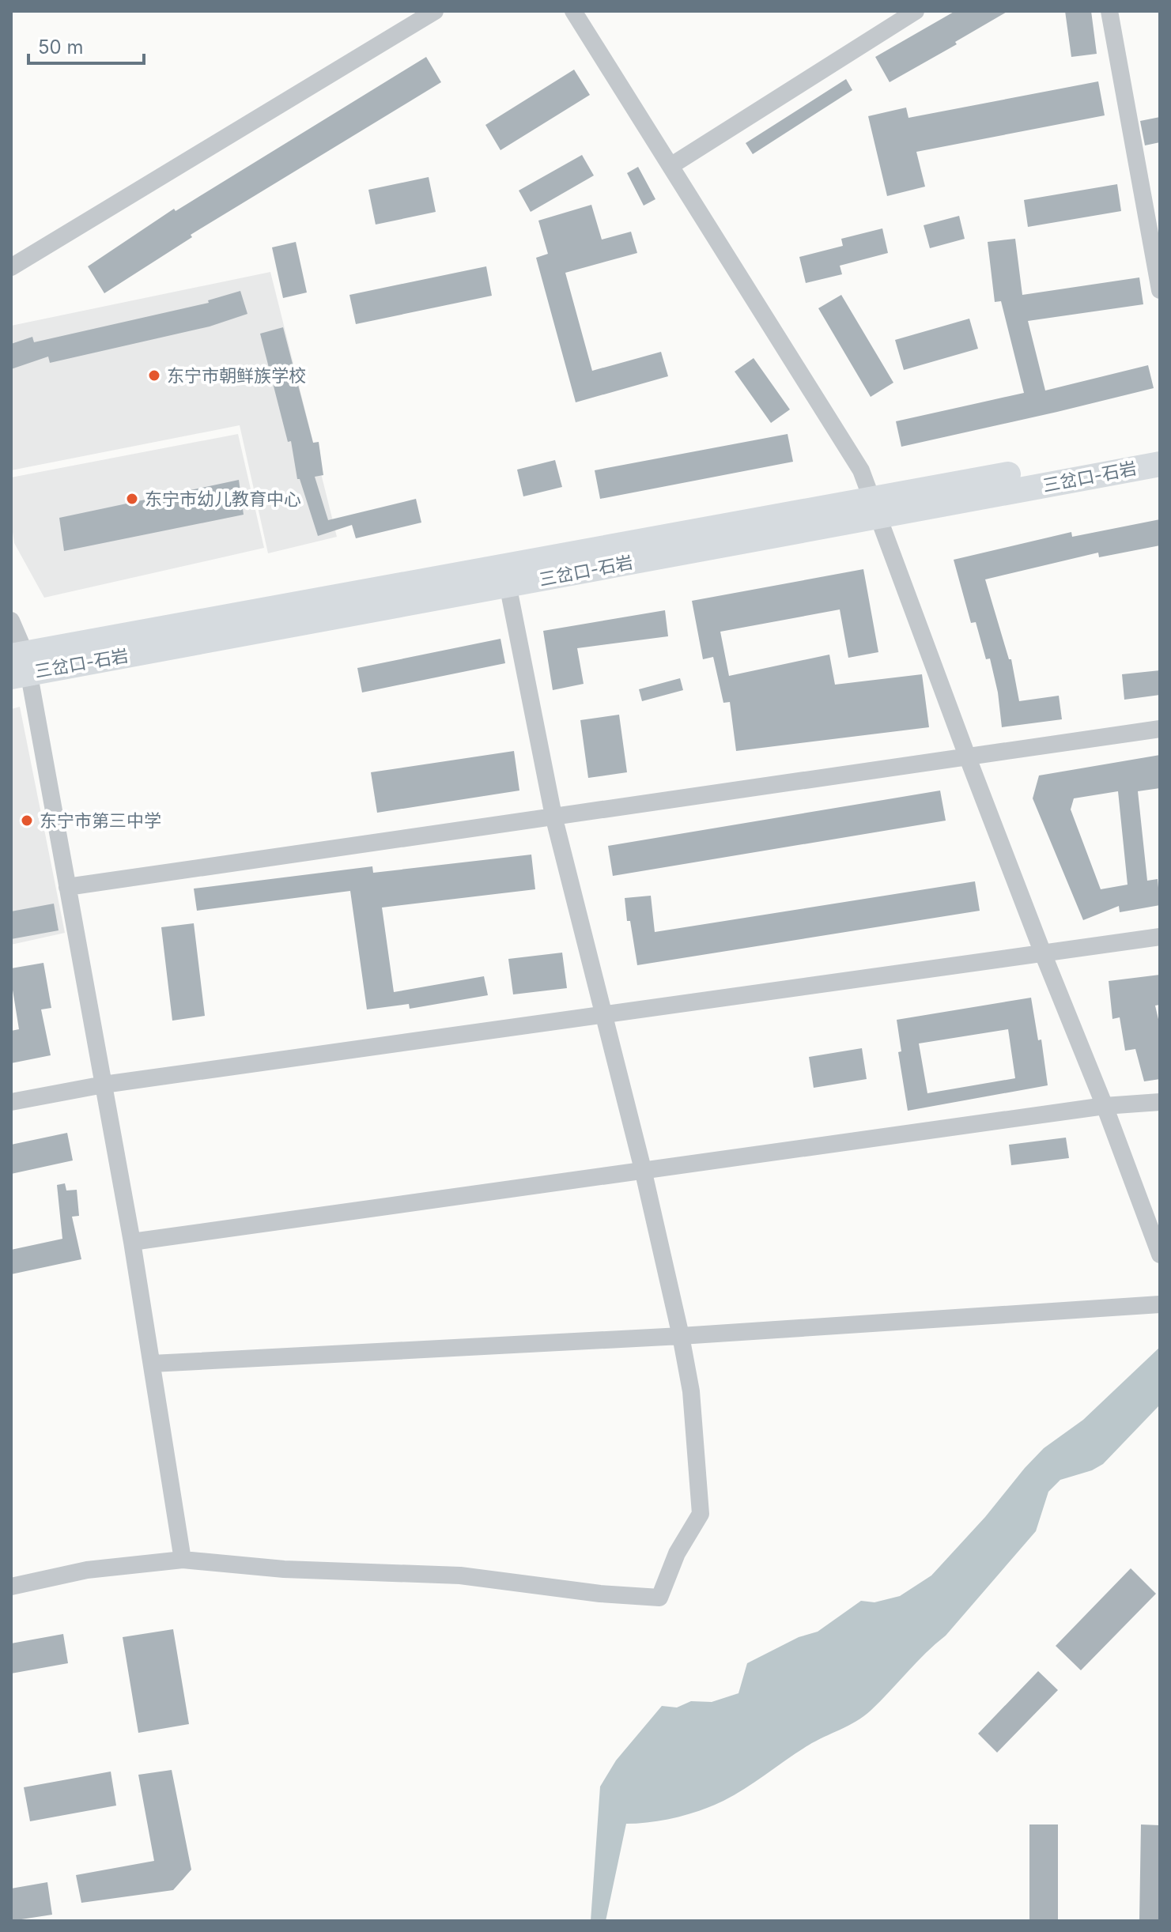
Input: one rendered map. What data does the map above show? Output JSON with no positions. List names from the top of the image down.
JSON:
{
  "streets": {
    "highway": ["三岔口-石岩"]
  },
  "places": ["东宁市朝鲜族学校", "东宁市幼儿教育中心", "东宁市第三中学"],
  "scale_bar": "50 m"
}
